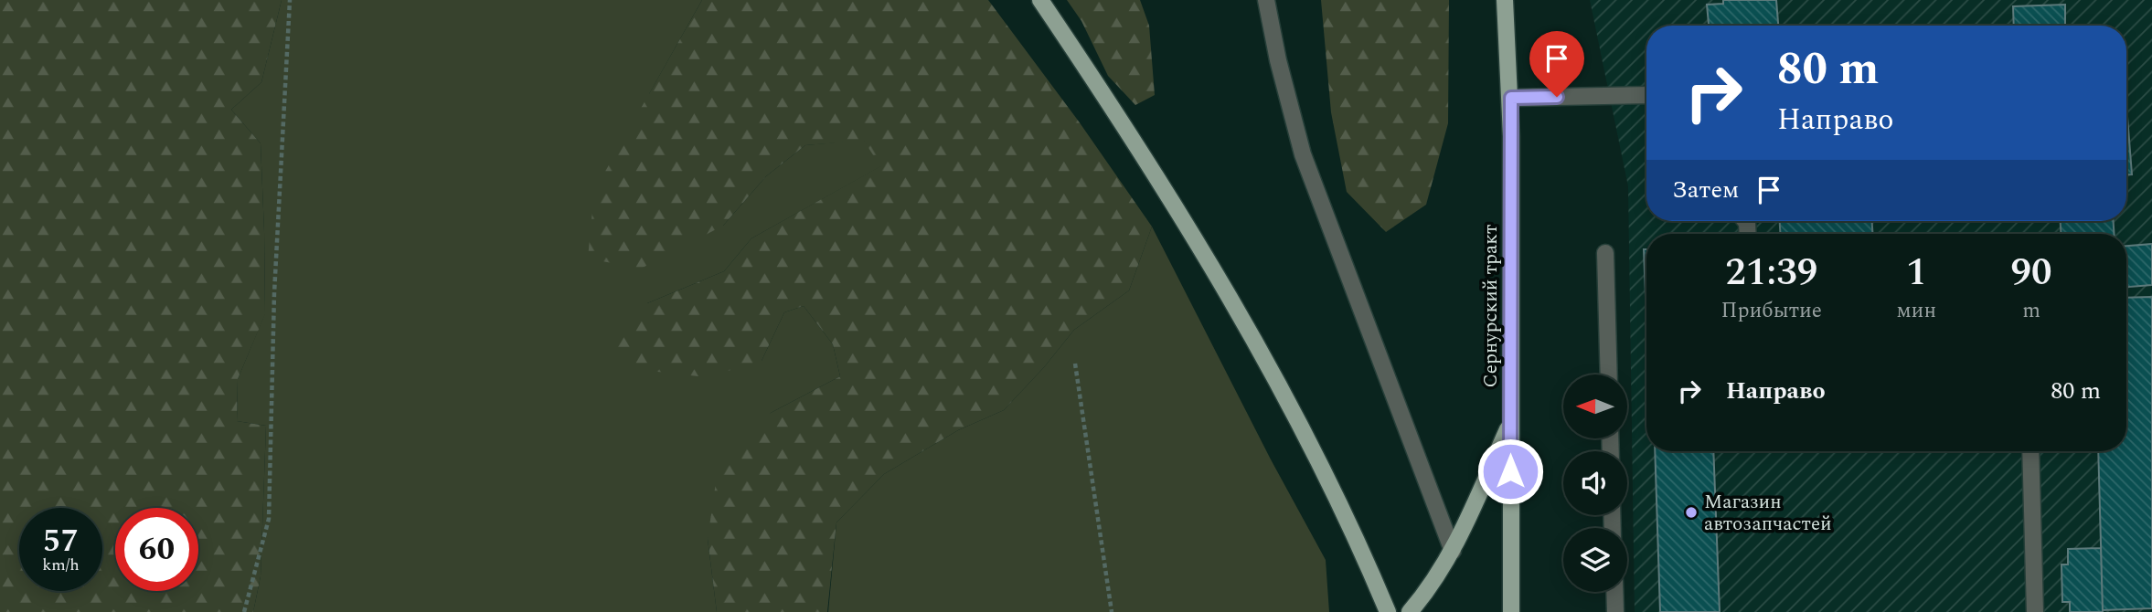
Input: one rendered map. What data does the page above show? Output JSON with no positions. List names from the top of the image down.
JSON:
{
  "streets": {
    "main road": ["Сернурский тракт"]
  },
  "places": ["Магазин автозапчастей"],
  "north": "left",
  "page": {
    "turn": ["80 m", "Направо"],
    "then": "Затем",
    "eta": [
      "21:39",
      "Прибытие",
      "1",
      "мин",
      "90",
      "m"
    ],
    "list": [
      {
        "name": "Направо",
        "value": "80 m"
      }
    ],
    "speed": "57 km/h",
    "limit": "60"
  }
}
